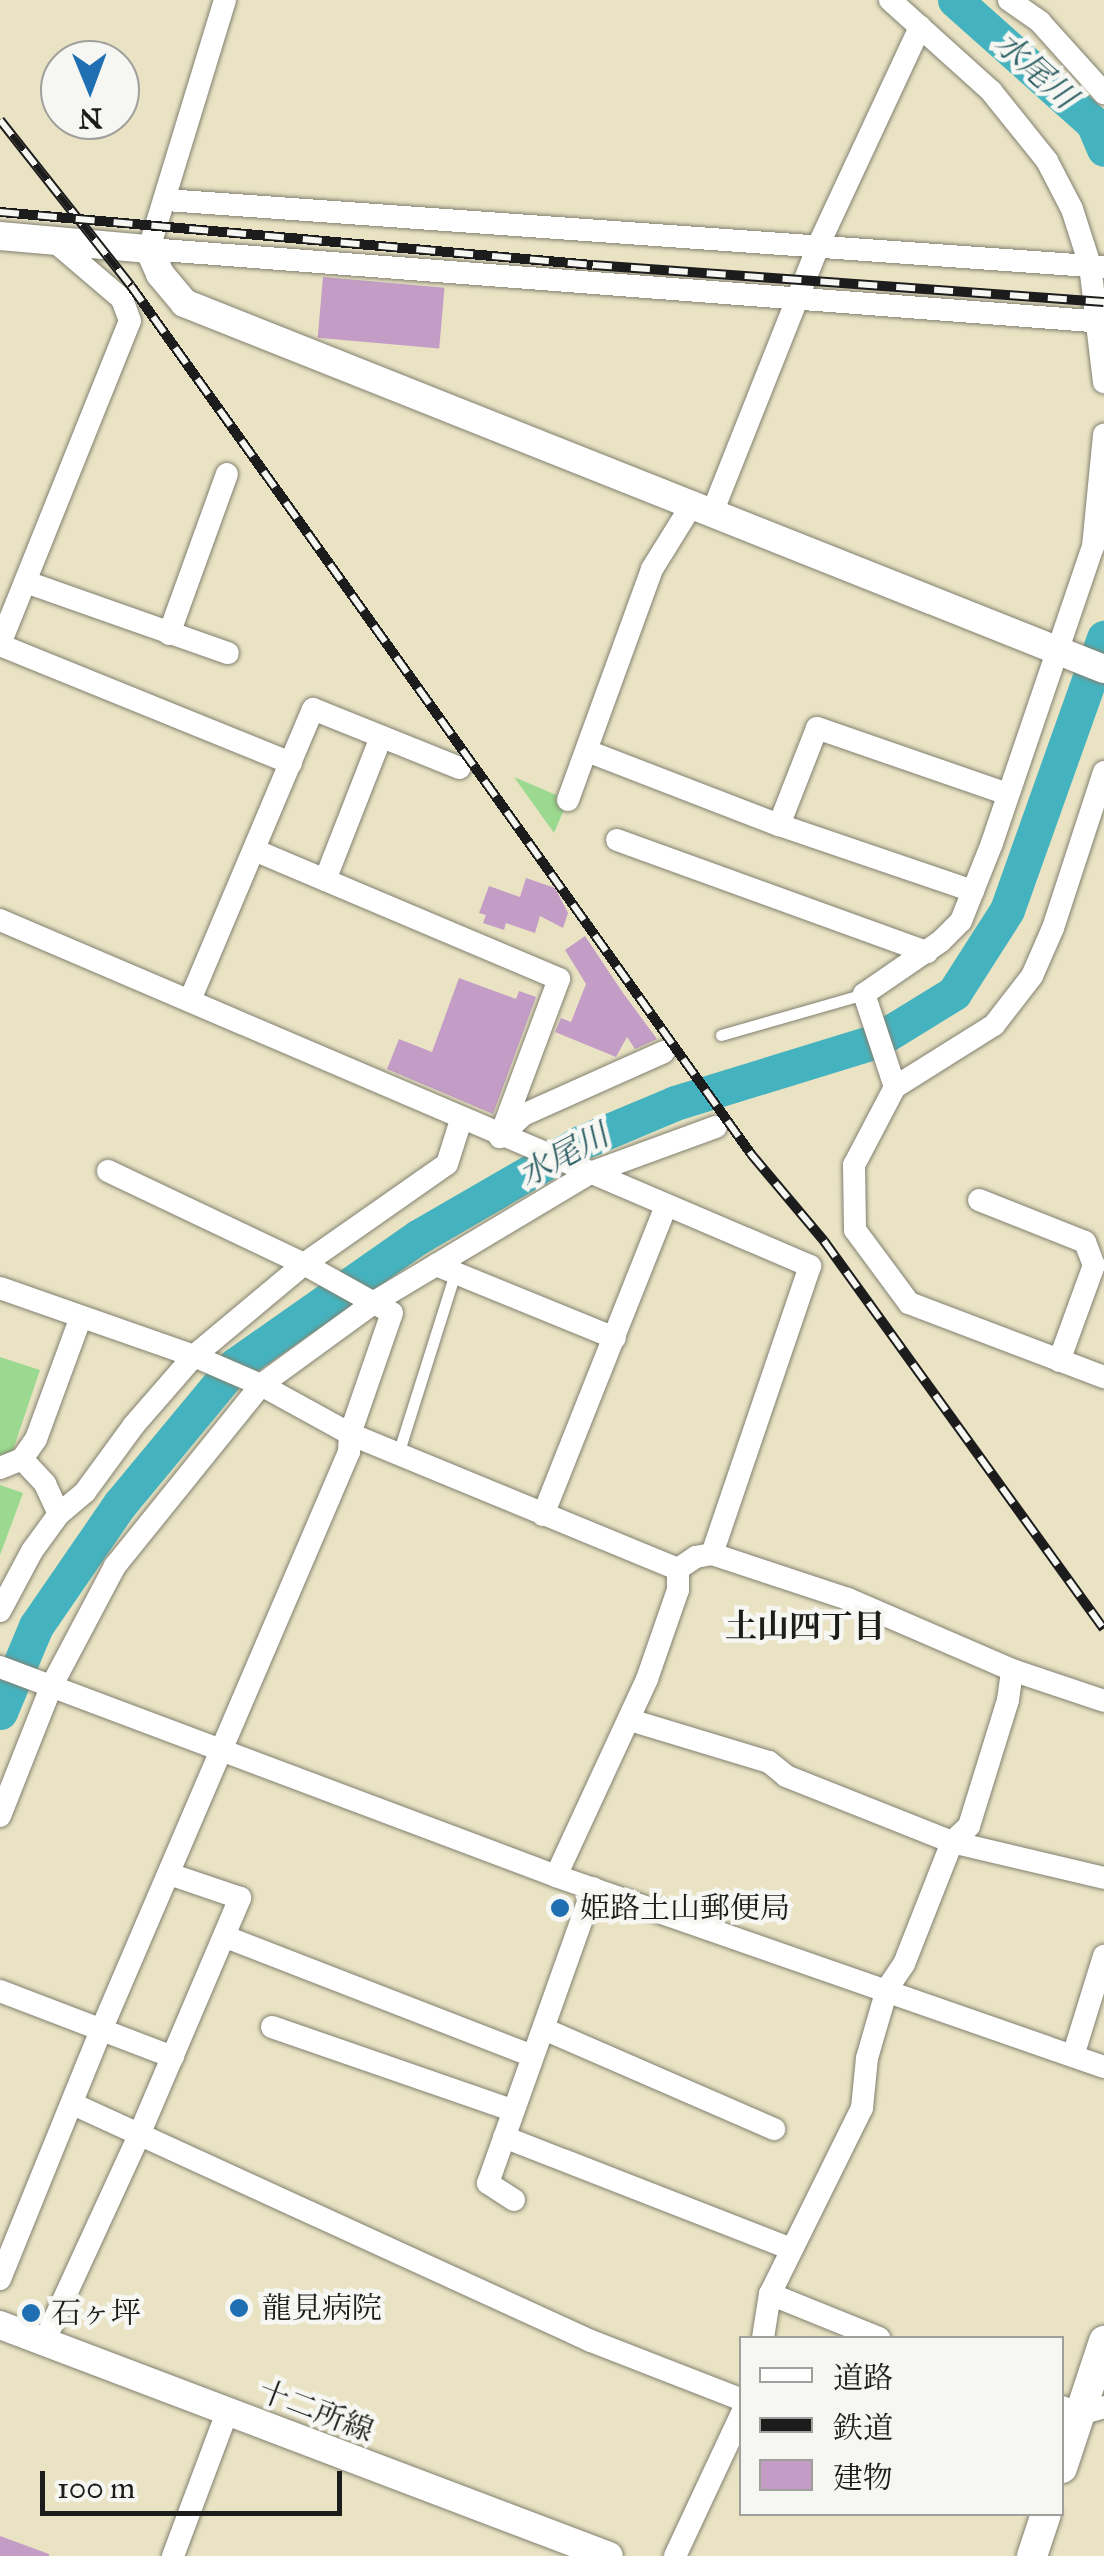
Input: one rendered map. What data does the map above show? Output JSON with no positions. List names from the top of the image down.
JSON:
{
  "streets": {
    "street": ["十二所線"]
  },
  "districts": ["土山四丁目"],
  "water": ["水尾川"],
  "places": ["姫路土山郵便局", "龍見病院", "石ヶ坪"],
  "legend": ["道路", "鉄道", "建物"],
  "scale_bar": "100 m",
  "north": "bottom"
}
